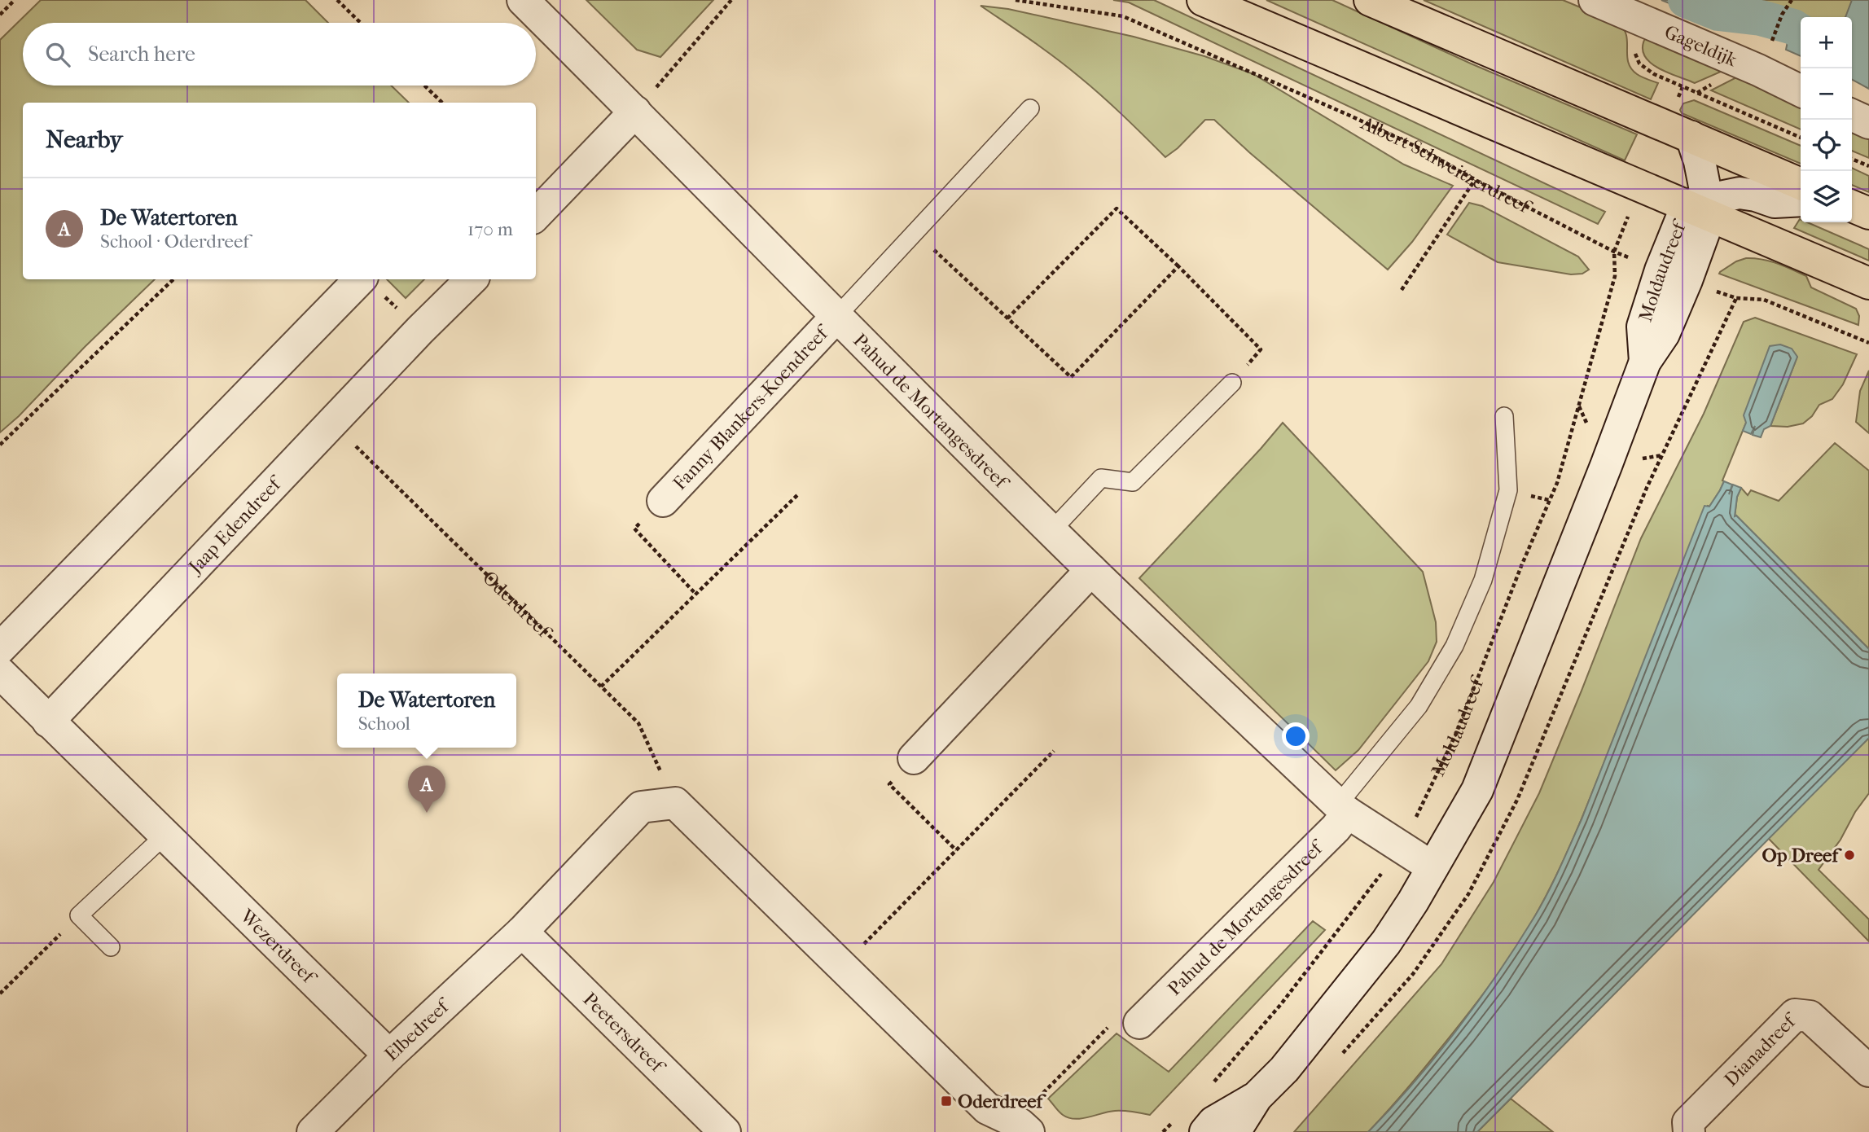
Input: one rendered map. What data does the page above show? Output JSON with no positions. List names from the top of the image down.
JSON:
{
  "streets": {
    "street": [
      "Gageldijk",
      "Moldaudreef",
      "Fanny Blankers-Koendreef",
      "Pahud de Mortangesdreef",
      "Jaap Edendreef",
      "Wezerdreef",
      "Elbedreef",
      "Peetersdreef",
      "Dianadreef"
    ],
    "path": ["Albert Schweitzerdreef", "Oderdreef"]
  },
  "crossings": [
    ["Albert Schweitzerdreef", "Moldaudreef"],
    ["Moldaudreef", "Pahud de Mortangesdreef"],
    ["Fanny Blankers-Koendreef", "Pahud de Mortangesdreef"],
    ["Jaap Edendreef", "Oderdreef"],
    ["Jaap Edendreef", "Wezerdreef"],
    ["Wezerdreef", "Elbedreef"],
    ["Elbedreef", "Peetersdreef"]
  ],
  "places": {
    "other": ["Op Dreef"],
    "transit": ["Oderdreef"]
  },
  "page": {
    "map_buttons": ["+", "−"],
    "search": "Search here",
    "heading": "Nearby",
    "list": [
      {
        "mark": "A",
        "name": "De Watertoren",
        "note": "School · Oderdreef",
        "value": "170 m"
      }
    ],
    "popup": ["De Watertoren", "School"],
    "pins": "A"
  }
}
